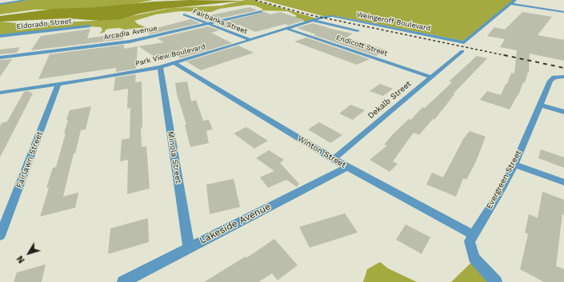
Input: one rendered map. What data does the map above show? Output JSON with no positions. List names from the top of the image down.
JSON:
{
  "streets": {
    "street": [
      "Fairbanks Street",
      "Weingeroff Boulevard",
      "Eldorado Street",
      "Arcadia Avenue",
      "Endicott Street",
      "Park View Boulevard",
      "Dekalb Street",
      "Winton Street",
      "Minola Street",
      "Fairlawn Street",
      "Evergreen Street",
      "Lakeside Avenue"
    ]
  },
  "crossings": [
    ["Fairbanks Street", "Arcadia Avenue"],
    ["Fairbanks Street", "Park View Boulevard"],
    ["Weingeroff Boulevard", "Park View Boulevard"],
    ["Endicott Street", "Park View Boulevard"],
    ["Endicott Street", "Dekalb Street"],
    ["Park View Boulevard", "Winton Street"],
    ["Park View Boulevard", "Minola Street"],
    ["Park View Boulevard", "Fairlawn Street"],
    ["Dekalb Street", "Winton Street"],
    ["Winton Street", "Evergreen Street"],
    ["Winton Street", "Lakeside Avenue"],
    ["Minola Street", "Lakeside Avenue"]
  ],
  "north": "bottom left"
}
